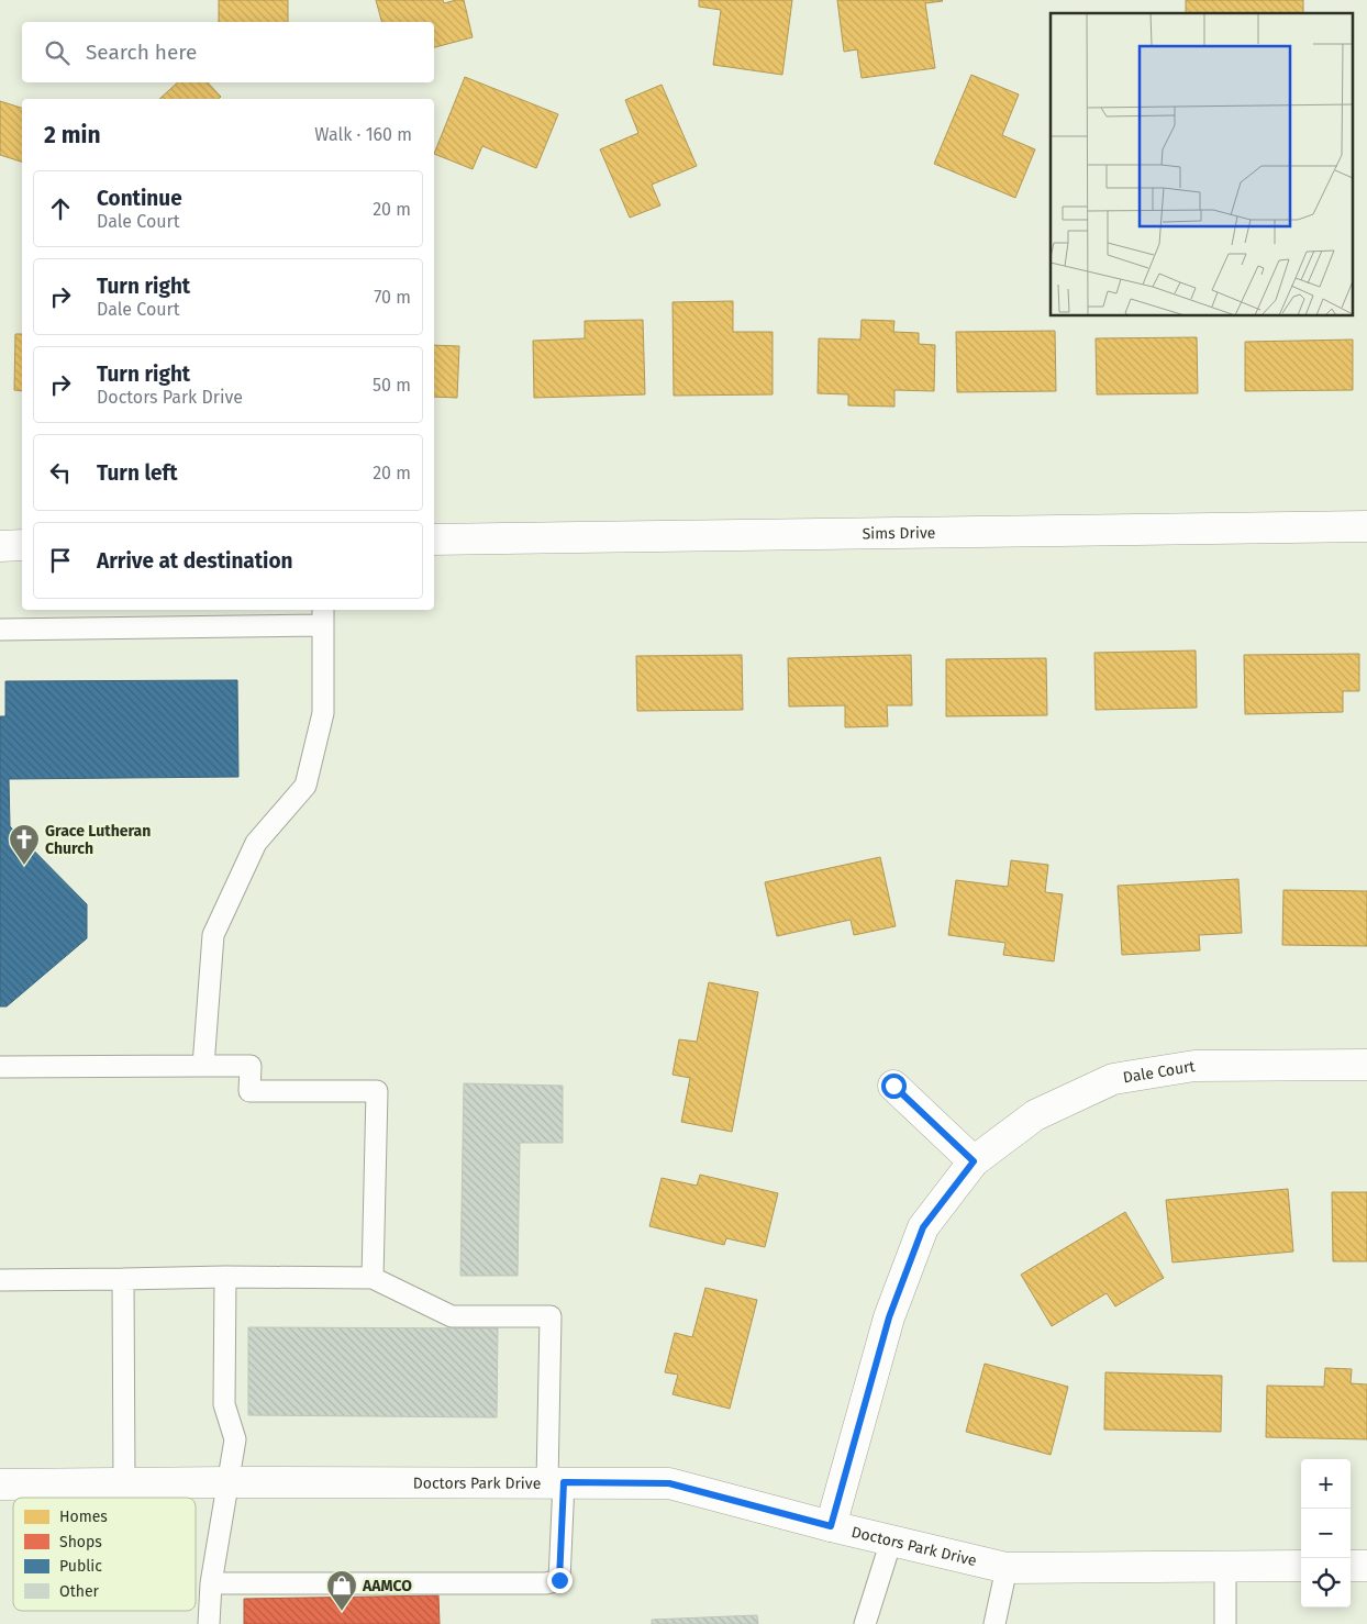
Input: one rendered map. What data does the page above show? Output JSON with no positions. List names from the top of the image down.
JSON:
{
  "streets": {
    "street": ["Sims Drive", "Dale Court", "Doctors Park Drive"]
  },
  "crossings": [
    ["Dale Court", "Doctors Park Drive"]
  ],
  "places": {
    "church": ["Grace Lutheran Church"],
    "shop": ["AAMCO"]
  },
  "legend": [
    "Homes",
    "Shops",
    "Public",
    "Other"
  ],
  "page": {
    "search": "Search here",
    "heading": ["2 min", "Walk · 160 m"],
    "list": [
      ["Continue", "Dale Court", "20 m"],
      ["Turn right", "Dale Court", "70 m"],
      ["Turn right", "Doctors Park Drive", "50 m"],
      ["Turn left", "20 m"],
      "Arrive at destination"
    ],
    "map_buttons": ["+", "−"]
  }
}
